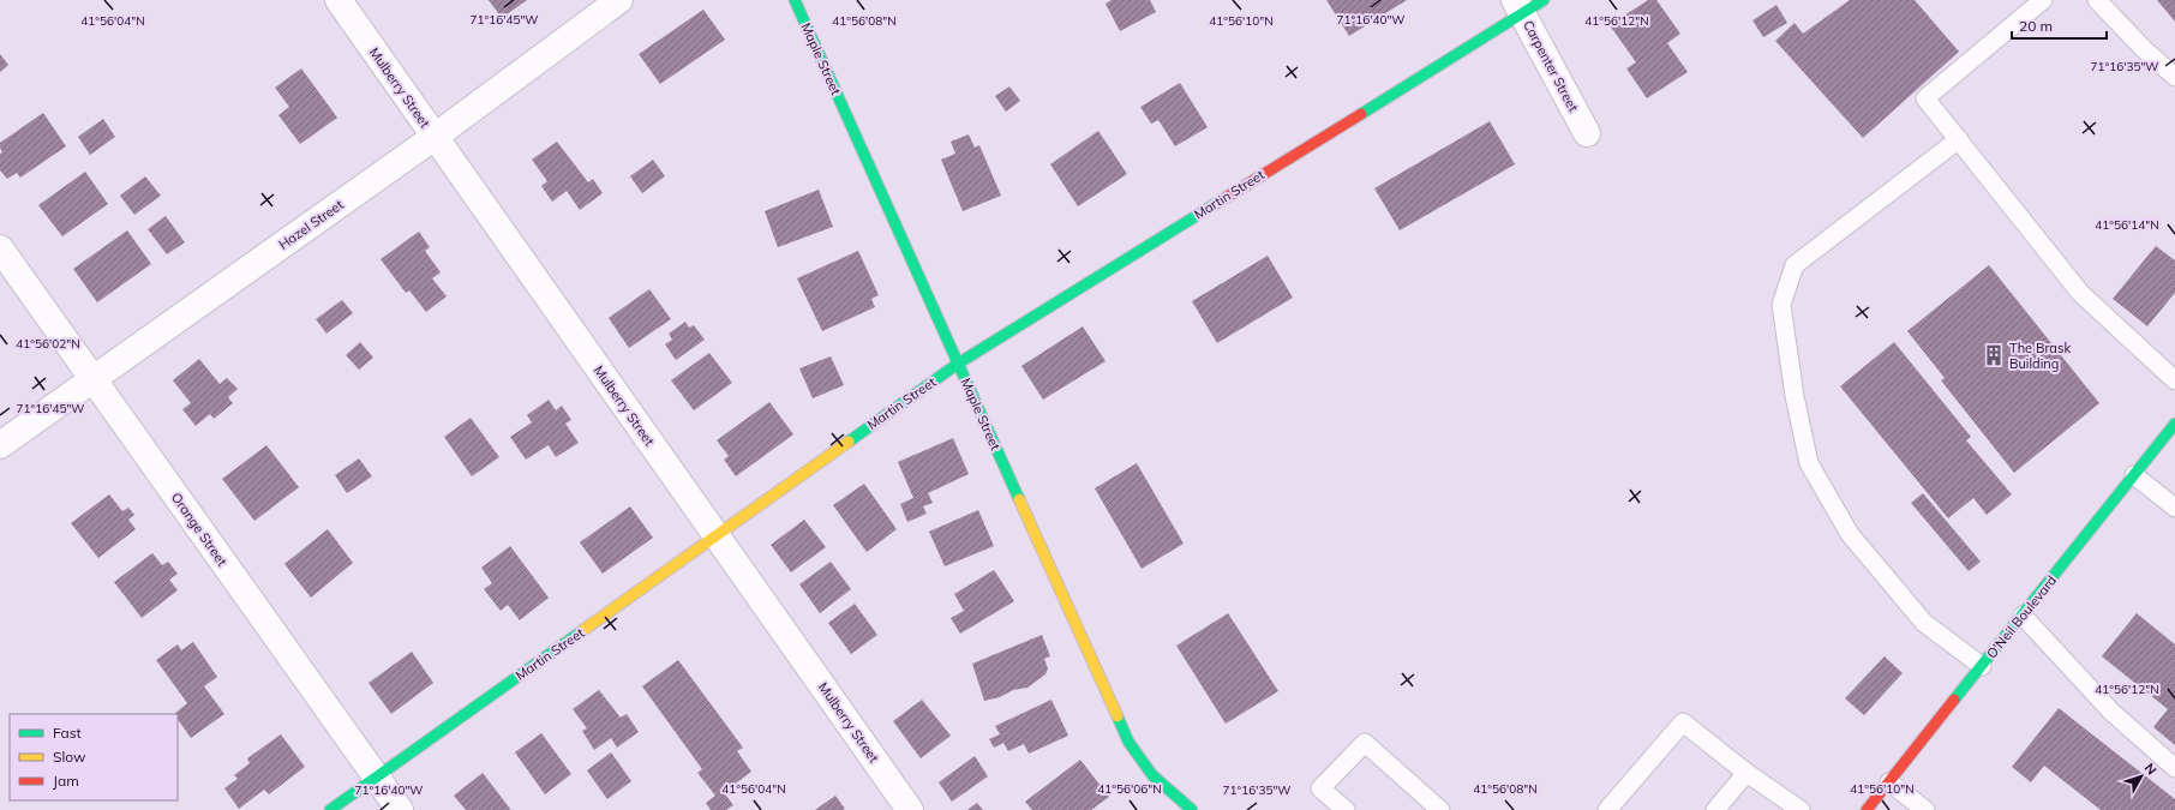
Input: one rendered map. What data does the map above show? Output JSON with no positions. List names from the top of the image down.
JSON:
{
  "streets": {
    "street": [
      "Maple Street",
      "Carpenter Street",
      "Mulberry Street",
      "Martin Street",
      "Hazel Street",
      "Orange Street",
      "O'Neil Boulevard"
    ]
  },
  "crossings": [
    ["Maple Street", "Martin Street"],
    ["Carpenter Street", "Martin Street"],
    ["Mulberry Street", "Martin Street"],
    ["Mulberry Street", "Hazel Street"],
    ["Martin Street", "Orange Street"],
    ["Hazel Street", "Orange Street"]
  ],
  "places": {
    "building": ["The Brask Building"]
  },
  "legend": ["Fast", "Slow", "Jam"],
  "scale_bar": "20 m",
  "north": "top right",
  "coordinates": [
    "71°16'45\"W",
    "71°16'40\"W",
    "41°56'04\"N",
    "41°56'08\"N",
    "41°56'10\"N",
    "41°56'12\"N",
    "71°16'35\"W",
    "41°56'14\"N",
    "41°56'02\"N",
    "41°56'06\"N"
  ]
}
